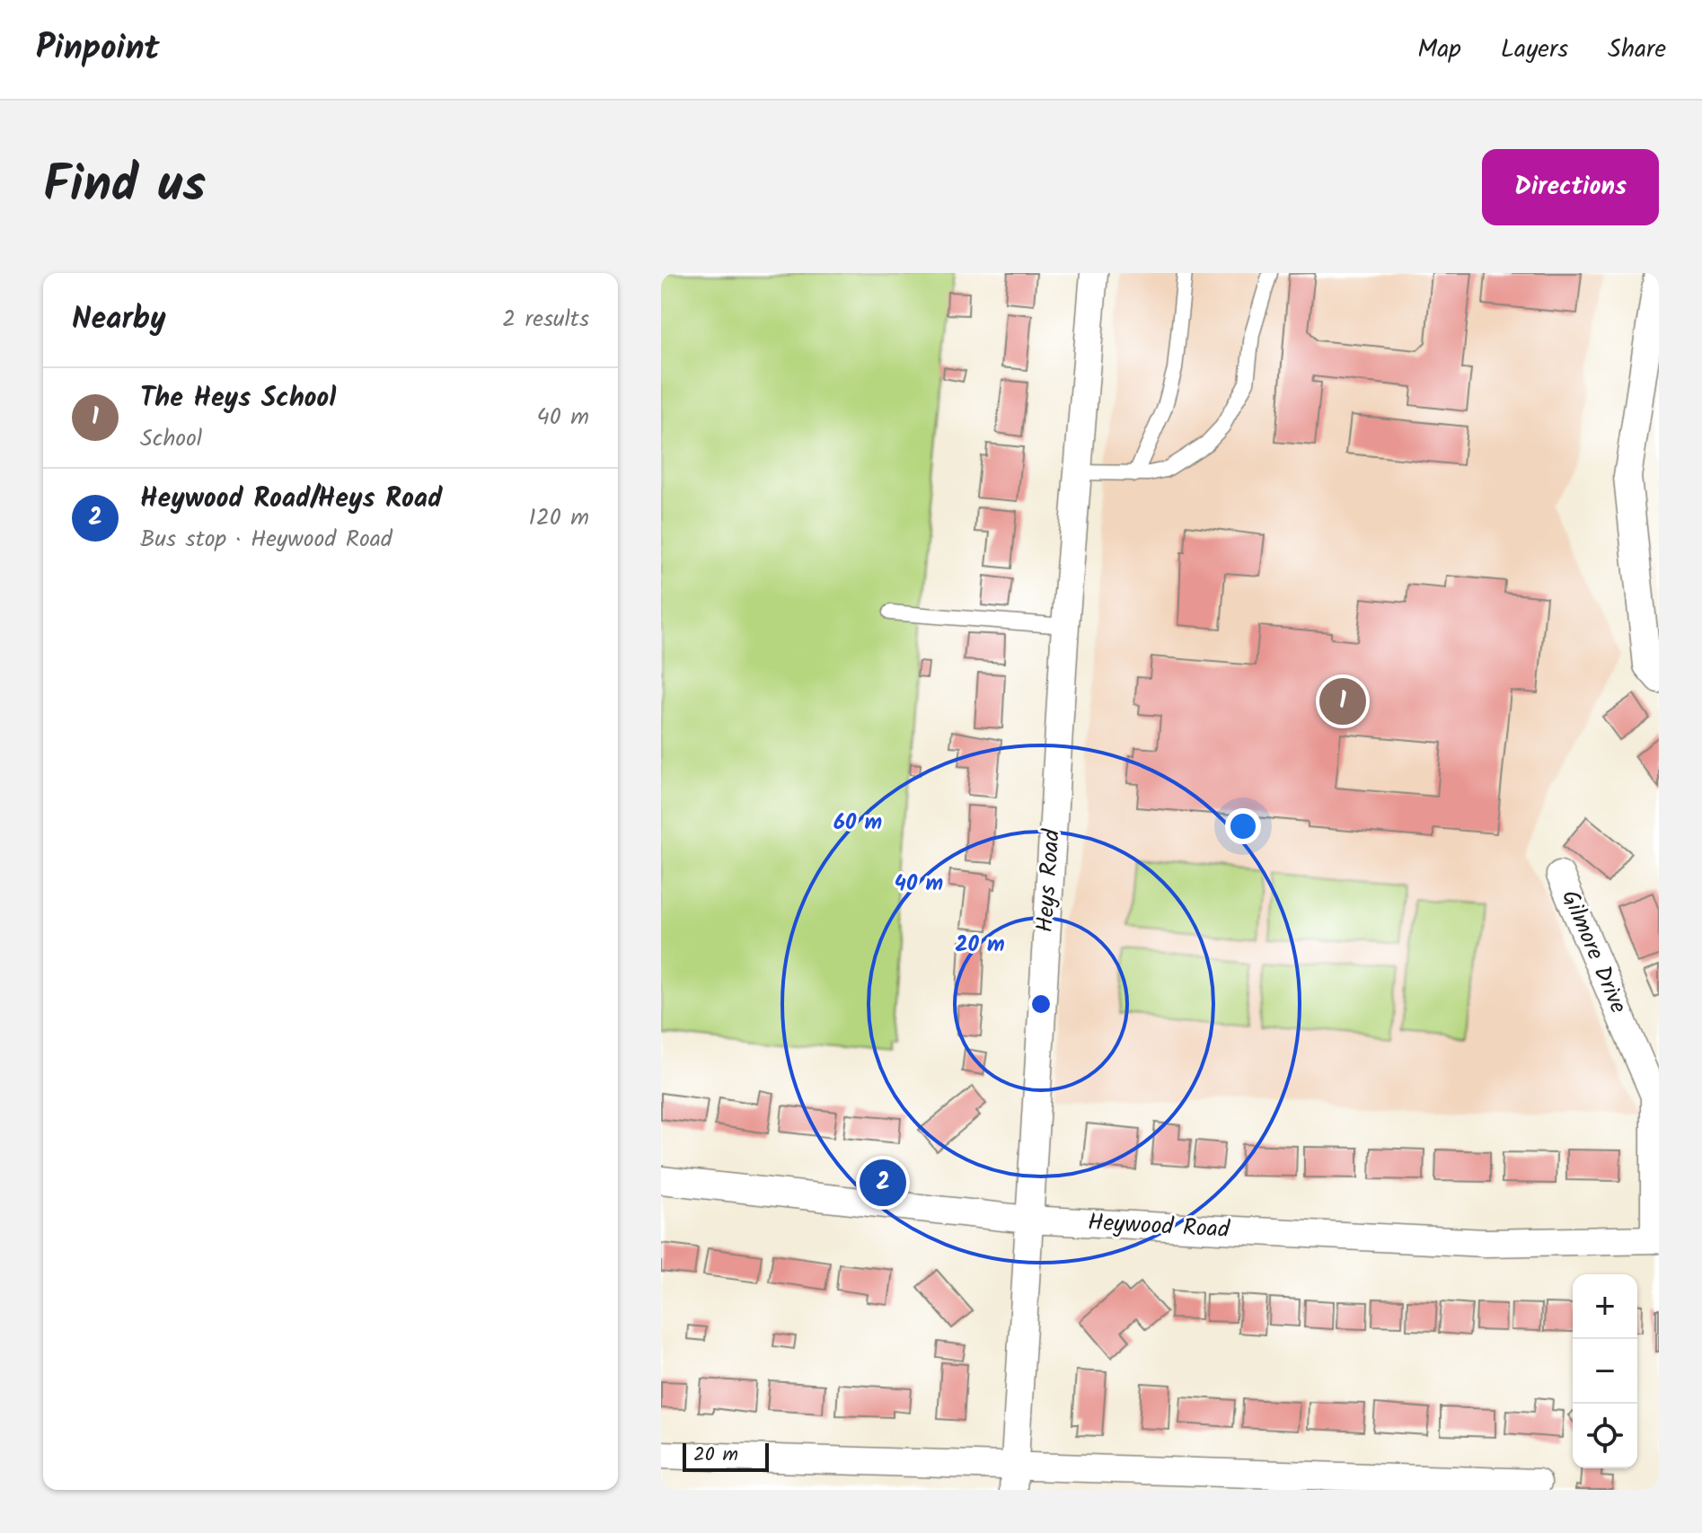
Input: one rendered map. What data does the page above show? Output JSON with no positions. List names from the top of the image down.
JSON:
{
  "streets": {
    "street": ["Heys Road", "Gilmore Drive", "Heywood Road"]
  },
  "crossings": [
    ["Heys Road", "Heywood Road"],
    ["Gilmore Drive", "Heywood Road"]
  ],
  "scale_bar": "20 m",
  "page": {
    "header": "Pinpoint",
    "nav": ["Map", "Layers", "Share"],
    "title": "Find us",
    "buttons": "Directions",
    "heading": ["Nearby", "2 results"],
    "list": [
      {
        "mark": "1",
        "name": "The Heys School",
        "note": "School",
        "value": "40 m"
      },
      {
        "mark": "2",
        "name": "Heywood Road/Heys Road",
        "note": "Bus stop · Heywood Road",
        "value": "120 m"
      }
    ],
    "pins": ["1", "2"],
    "map_buttons": ["+", "−"],
    "scale": "20 m"
  },
  "rings": ["60 m", "40 m", "20 m"]
}
